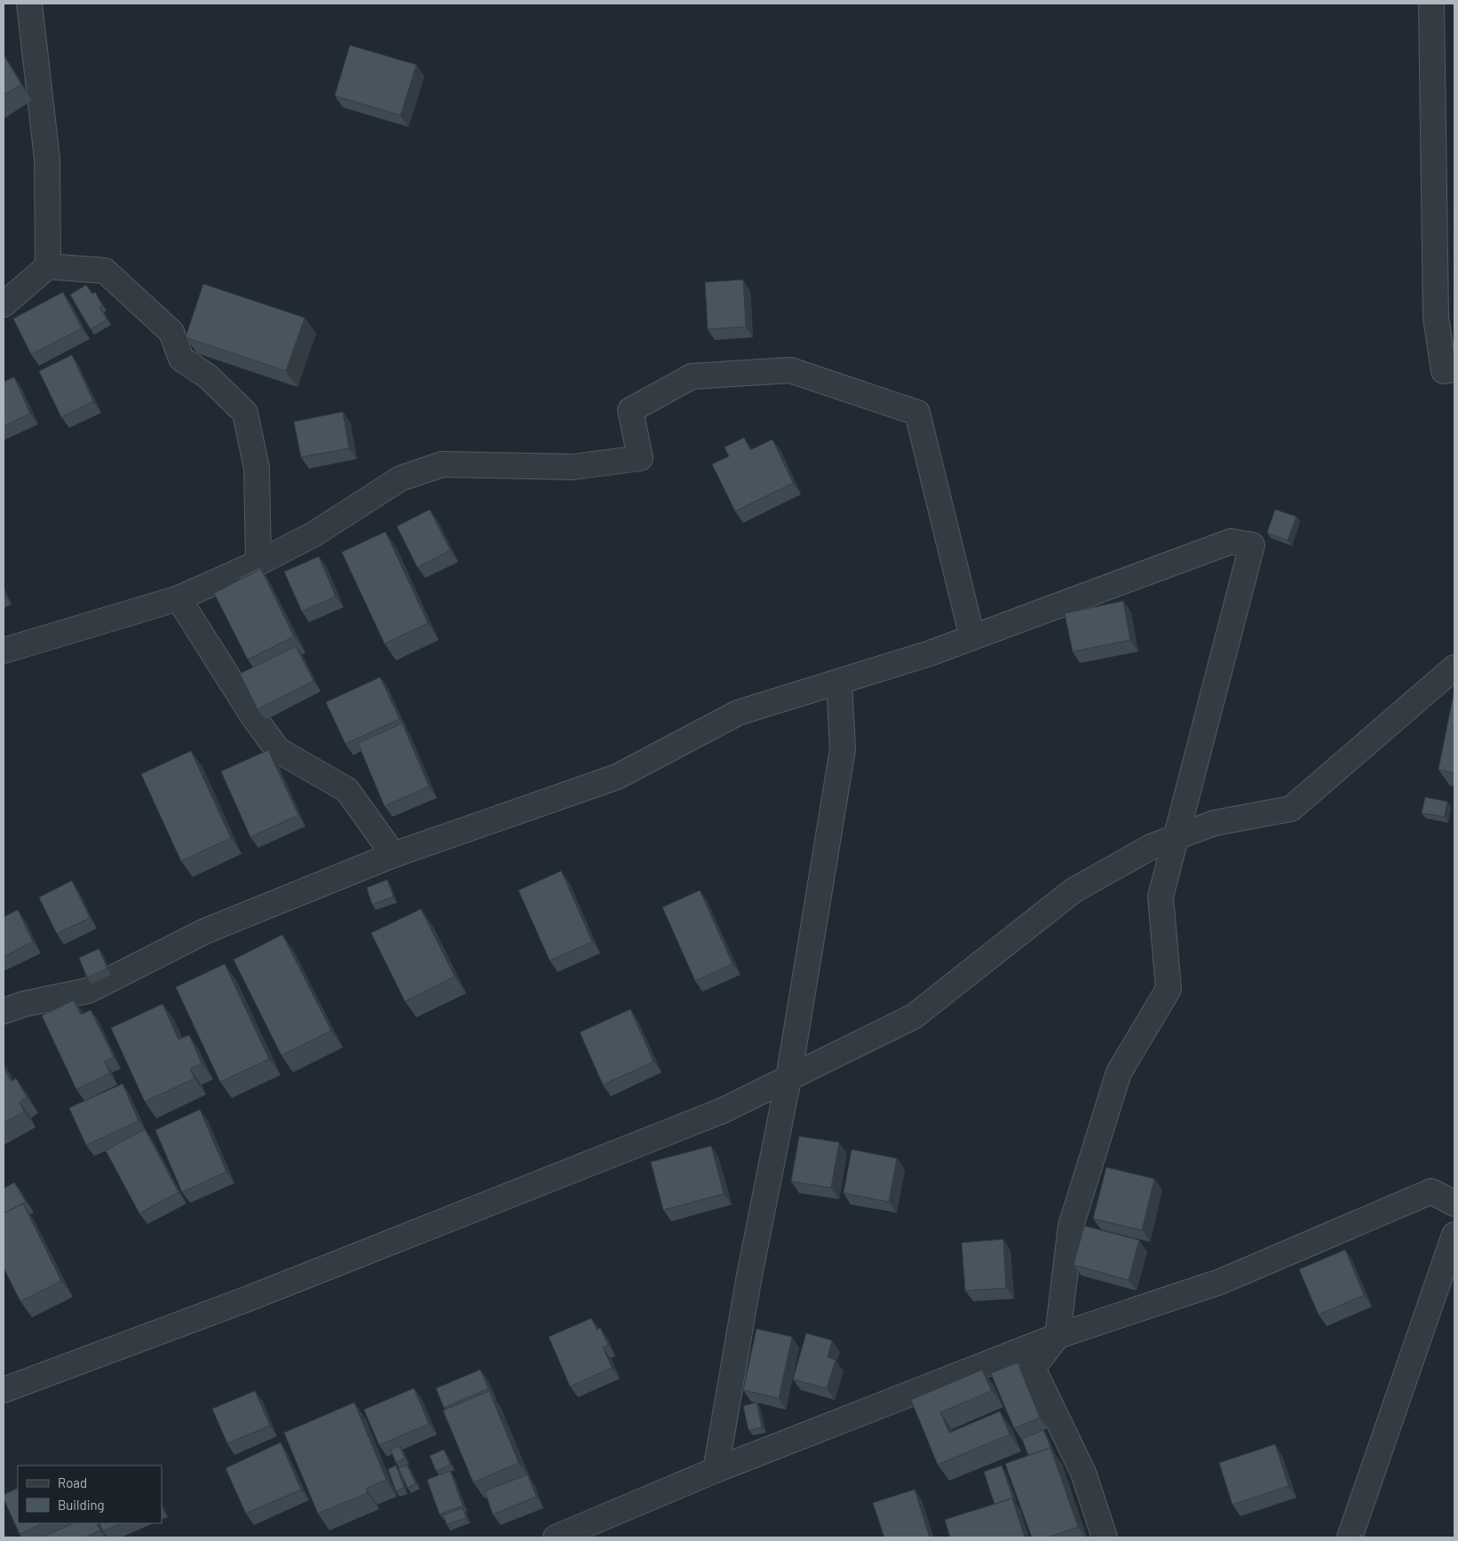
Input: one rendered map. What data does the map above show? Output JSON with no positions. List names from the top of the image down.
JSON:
{
  "legend": ["Road", "Building"]
}
